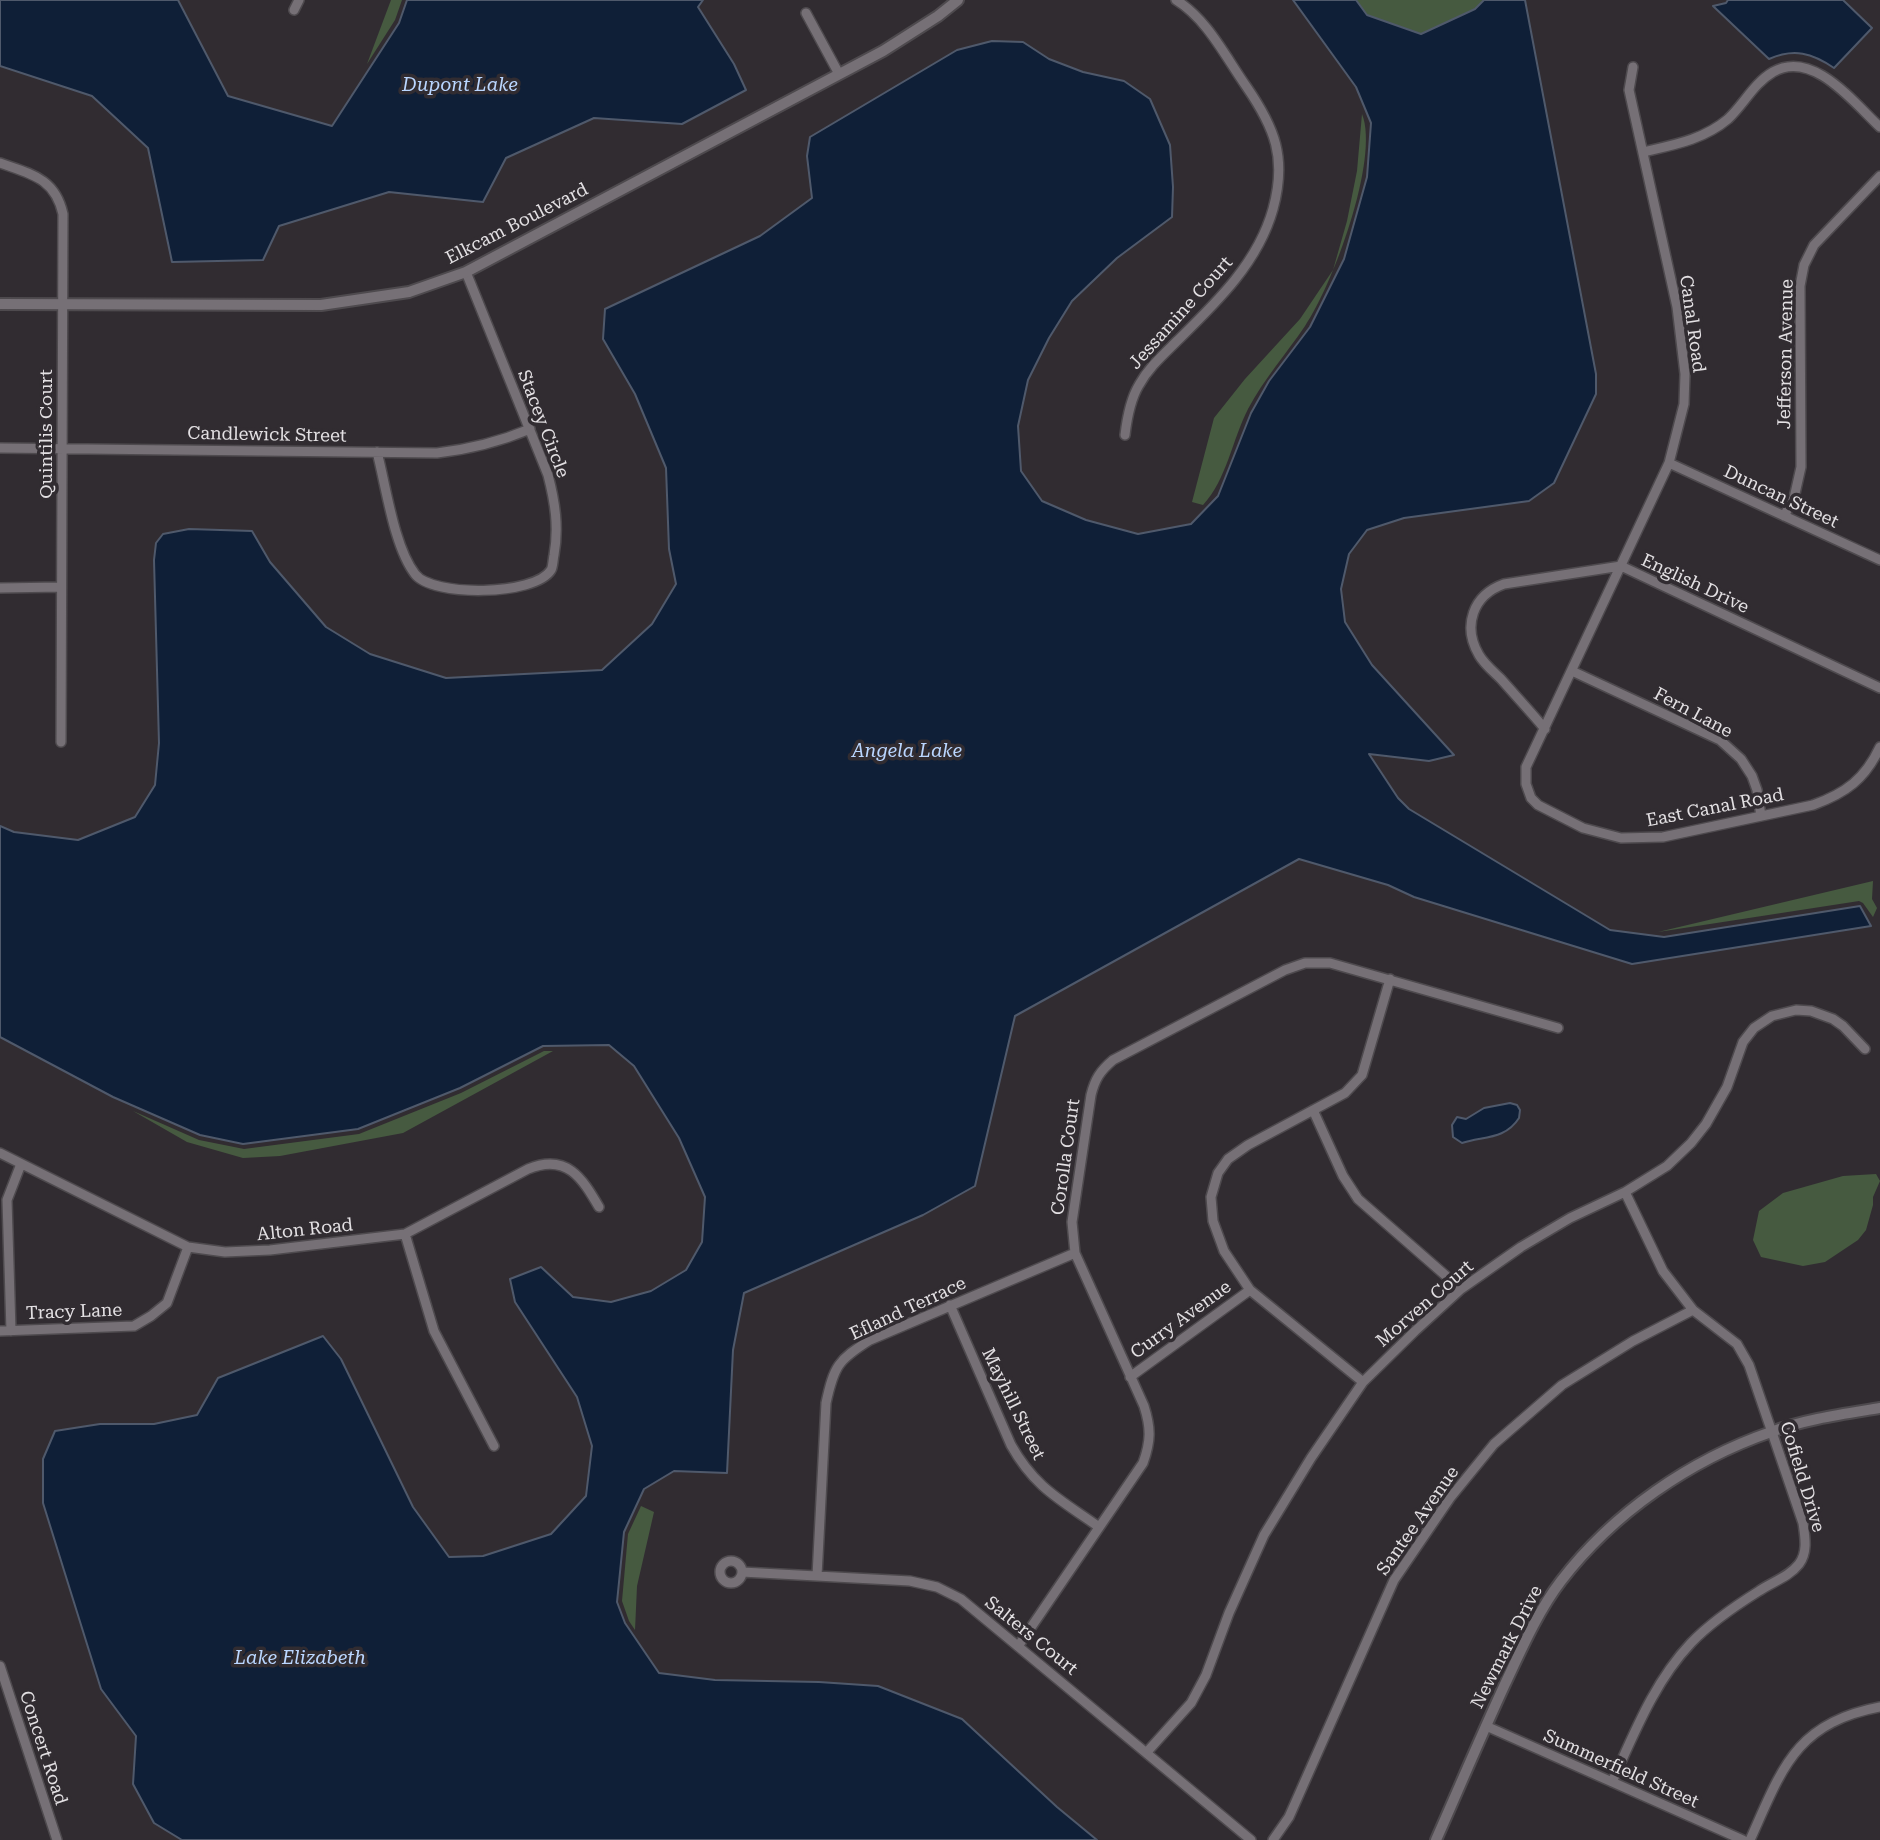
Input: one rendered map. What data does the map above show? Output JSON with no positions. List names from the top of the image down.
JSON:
{
  "streets": {
    "street": [
      "Elkcam Boulevard",
      "Jessamine Court",
      "Canal Road",
      "Jefferson Avenue",
      "Stacey Circle",
      "Quintilis Court",
      "Candlewick Street",
      "Duncan Street",
      "English Drive",
      "Fern Lane",
      "East Canal Road",
      "Corolla Court",
      "Alton Road",
      "Morven Court",
      "Efland Terrace",
      "Tracy Lane",
      "Curry Avenue",
      "Mayhill Street",
      "Cofield Drive",
      "Santee Avenue",
      "Salters Court",
      "Newmark Drive",
      "Concert Road",
      "Summerfield Street"
    ]
  },
  "crossings": [
    ["Elkcam Boulevard", "Stacey Circle"],
    ["Elkcam Boulevard", "Quintilis Court"],
    ["Canal Road", "Duncan Street"],
    ["Canal Road", "English Drive"],
    ["Canal Road", "Fern Lane"],
    ["Canal Road", "East Canal Road"],
    ["Jefferson Avenue", "Duncan Street"],
    ["Stacey Circle", "Candlewick Street"],
    ["Quintilis Court", "Candlewick Street"],
    ["English Drive", "East Canal Road"],
    ["Fern Lane", "East Canal Road"],
    ["Corolla Court", "Efland Terrace"],
    ["Corolla Court", "Curry Avenue"],
    ["Corolla Court", "Mayhill Street"],
    ["Corolla Court", "Salters Court"],
    ["Alton Road", "Tracy Lane"],
    ["Morven Court", "Cofield Drive"],
    ["Morven Court", "Salters Court"],
    ["Efland Terrace", "Mayhill Street"],
    ["Efland Terrace", "Salters Court"],
    ["Cofield Drive", "Santee Avenue"],
    ["Cofield Drive", "Newmark Drive"],
    ["Cofield Drive", "Summerfield Street"],
    ["Newmark Drive", "Summerfield Street"]
  ],
  "water": ["Dupont Lake", "Angela Lake", "Lake Elizabeth"]
}
